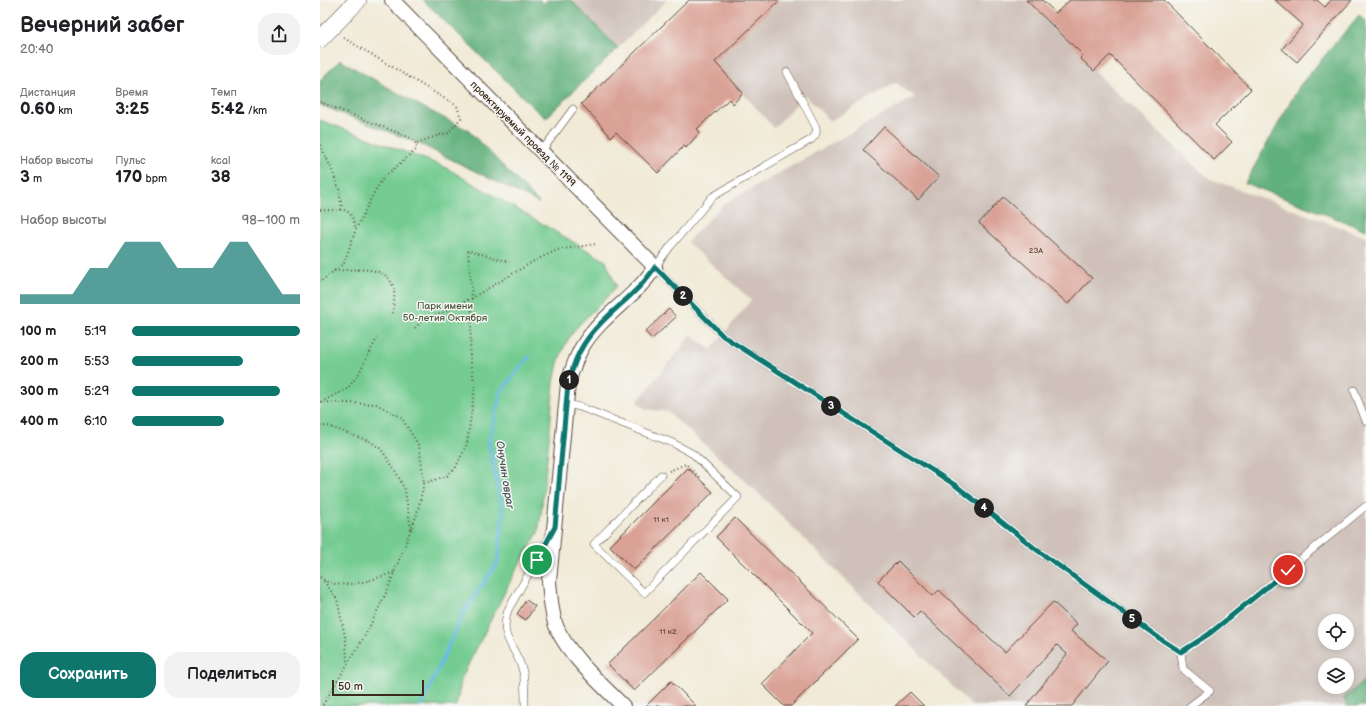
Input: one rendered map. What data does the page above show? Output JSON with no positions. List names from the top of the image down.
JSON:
{
  "streets": {
    "street": ["проектируемый проезд № 1199"]
  },
  "water": ["Онучин овраг"],
  "parks": ["Парк имени 50-летия Октября"],
  "house_numbers": ["23А", "11 к1", "11 к2"],
  "scale_bar": "50 m",
  "page": {
    "heading": ["Вечерний забег", "20:40"],
    "stats": [
      ["Дистанция", "0.60 km"],
      ["Время", "3:25"],
      ["Темп", "5:42 /km"],
      ["Набор высоты", "3 m"],
      ["Пульс", "170 bpm"],
      ["kcal", "38"]
    ],
    "chart": ["Набор высоты", "98–100 m"],
    "pins": [
      "2",
      "1",
      "3",
      "4",
      "5"
    ],
    "list": [
      {
        "name": "100 m",
        "note": "5:19"
      },
      {
        "name": "200 m",
        "note": "5:53"
      },
      {
        "name": "300 m",
        "note": "5:29"
      },
      {
        "name": "400 m",
        "note": "6:10"
      }
    ],
    "buttons": ["Сохранить", "Поделиться"],
    "scale": "50 m"
  }
}
